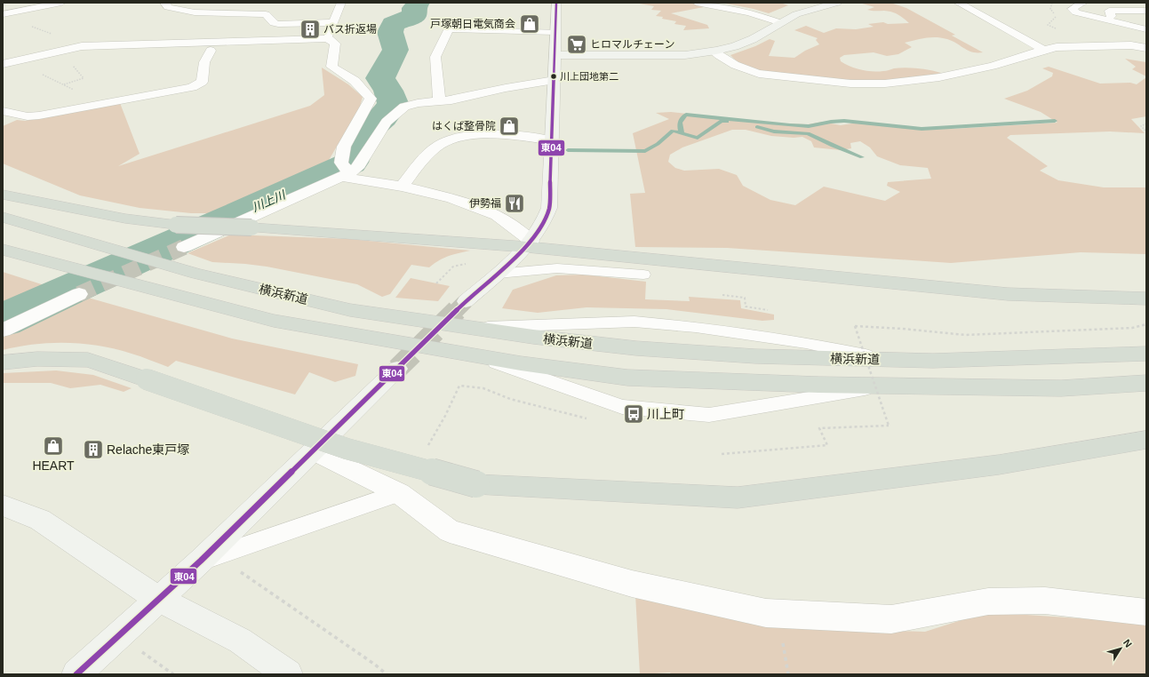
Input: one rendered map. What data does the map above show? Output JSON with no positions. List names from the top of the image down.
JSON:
{
  "streets": {
    "highway": ["横浜新道"]
  },
  "water": ["川上川"],
  "places": {
    "shop": ["戸塚朝日電気商会", "はくば整骨院", "HEART"],
    "building": ["バス折返場", "Relache東戸塚"],
    "supermarket": ["ヒロマルチェーン"],
    "other": ["川上団地第二"],
    "restaurant": ["伊勢福"],
    "bus stop": ["川上町"]
  },
  "lines": ["transit line 東04"],
  "north": "top right"
}
